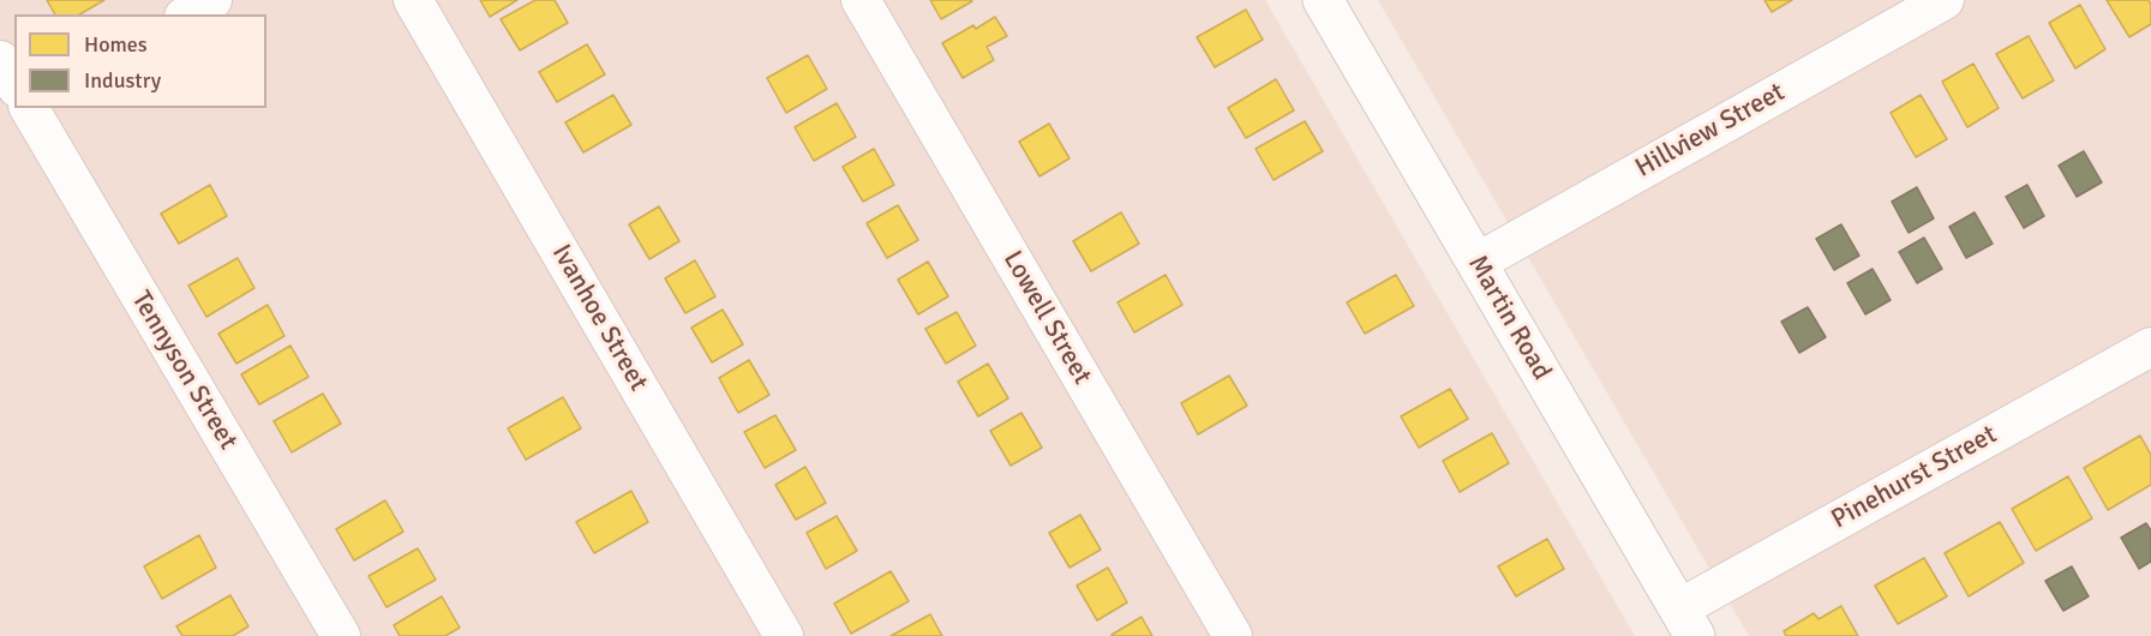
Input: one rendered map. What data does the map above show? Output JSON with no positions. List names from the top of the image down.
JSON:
{
  "streets": {
    "street": [
      "Hillview Street",
      "Ivanhoe Street",
      "Lowell Street",
      "Martin Road",
      "Tennyson Street",
      "Pinehurst Street"
    ]
  },
  "crossings": [
    ["Hillview Street", "Martin Road"],
    ["Martin Road", "Pinehurst Street"]
  ],
  "legend": ["Homes", "Industry"]
}
